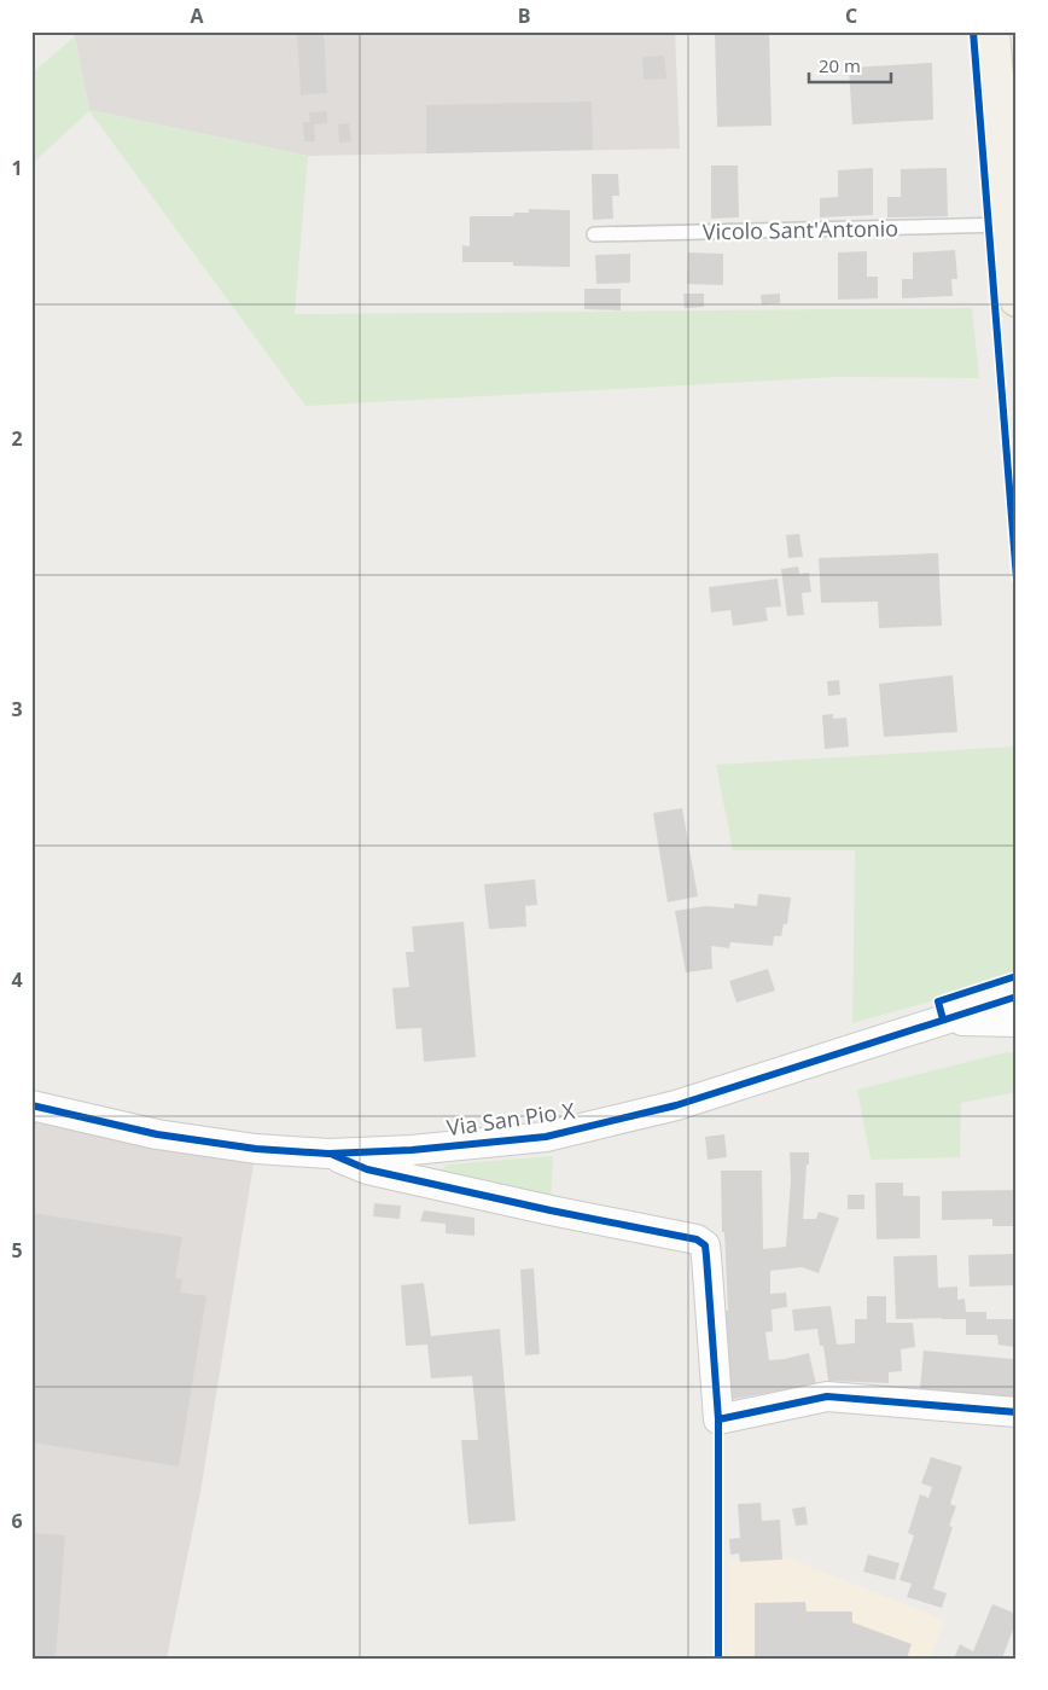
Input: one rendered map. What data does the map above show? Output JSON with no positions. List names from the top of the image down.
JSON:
{
  "streets": {
    "street": ["Via San Pio X"],
    "lane": ["Vicolo Sant'Antonio"]
  },
  "scale_bar": "20 m",
  "grid": {
    "columns": ["A", "B", "C"],
    "rows": [
      "1",
      "2",
      "3",
      "4",
      "5",
      "6"
    ]
  }
}
